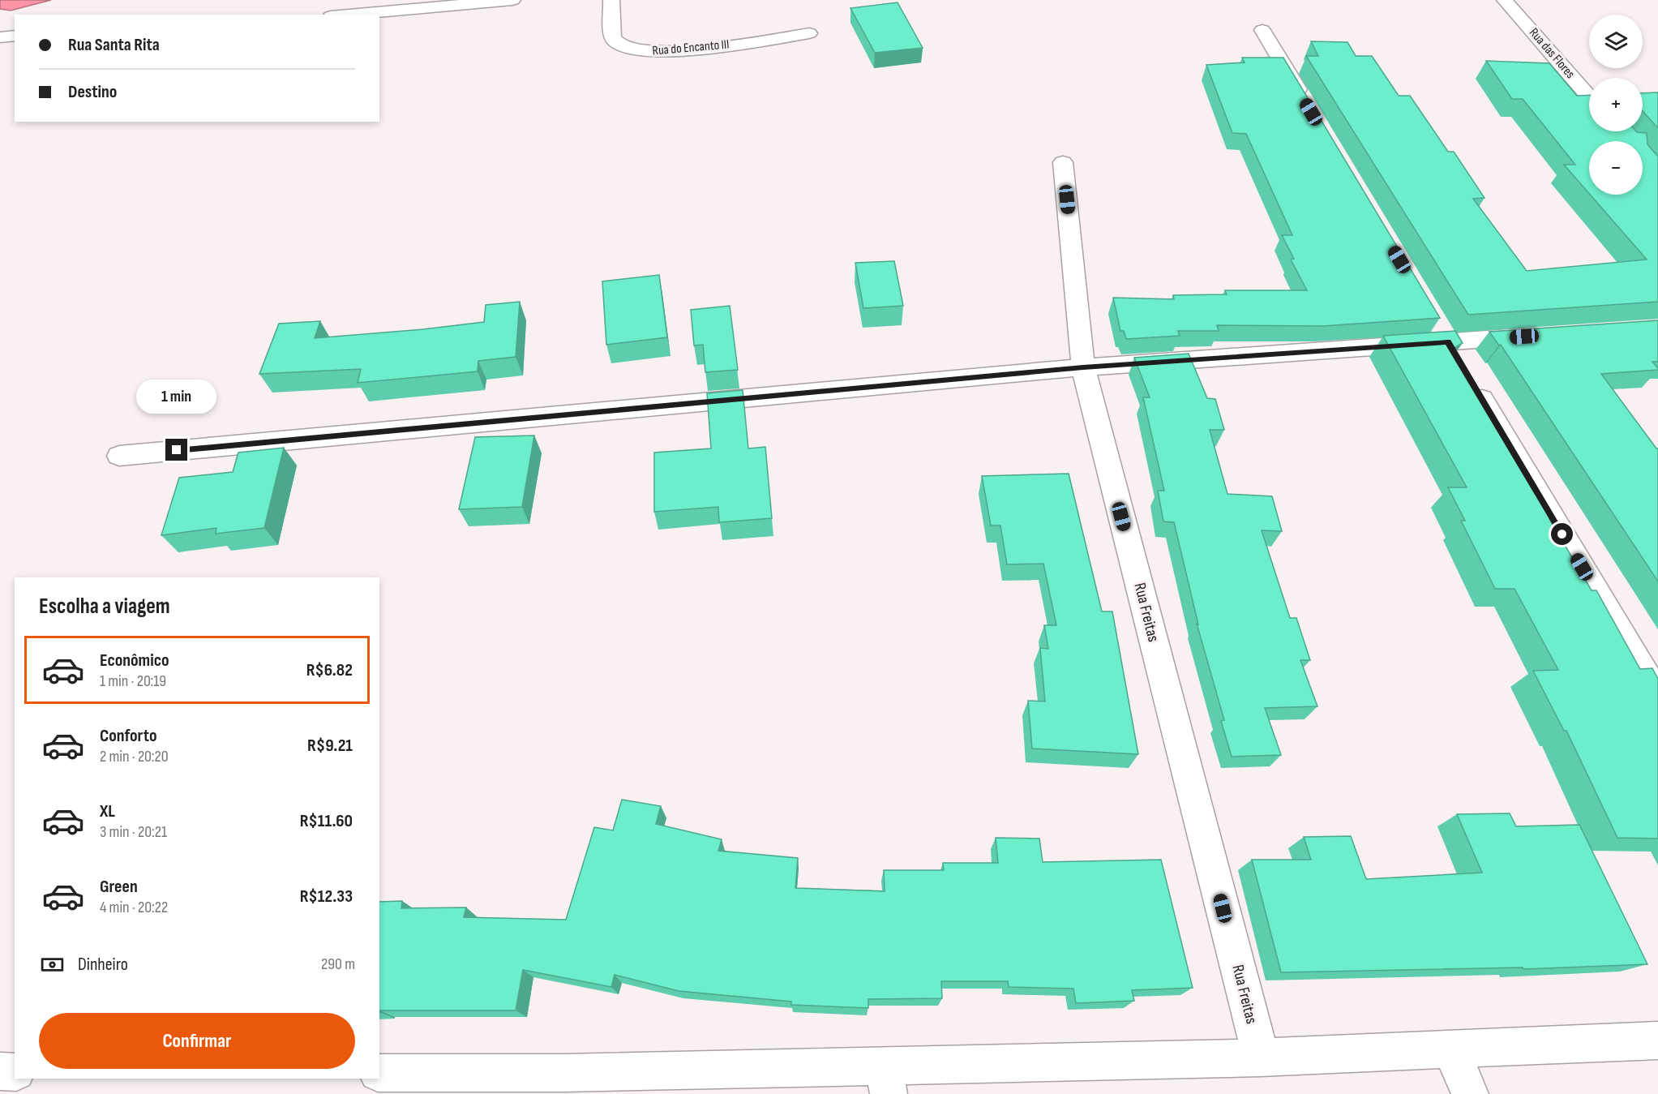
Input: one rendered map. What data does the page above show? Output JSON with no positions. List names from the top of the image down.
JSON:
{
  "streets": {
    "street": ["Rua do Encanto III", "Rua das Flores", "Rua Freitas"]
  },
  "page": {
    "map_buttons": ["+", "−"],
    "banner": ["Rua Santa Rita", "Destino"],
    "bubble": "1 min",
    "heading": "Escolha a viagem",
    "list": [
      {
        "name": "Econômico",
        "note": "1 min · 20:19",
        "value": "R$6.82"
      },
      {
        "name": "Conforto",
        "note": "2 min · 20:20",
        "value": "R$9.21"
      },
      {
        "name": "XL",
        "note": "3 min · 20:21",
        "value": "R$11.60"
      },
      {
        "name": "Green",
        "note": "4 min · 20:22",
        "value": "R$12.33"
      }
    ],
    "pay": ["Dinheiro", "290 m"],
    "buttons": "Confirmar"
  }
}
